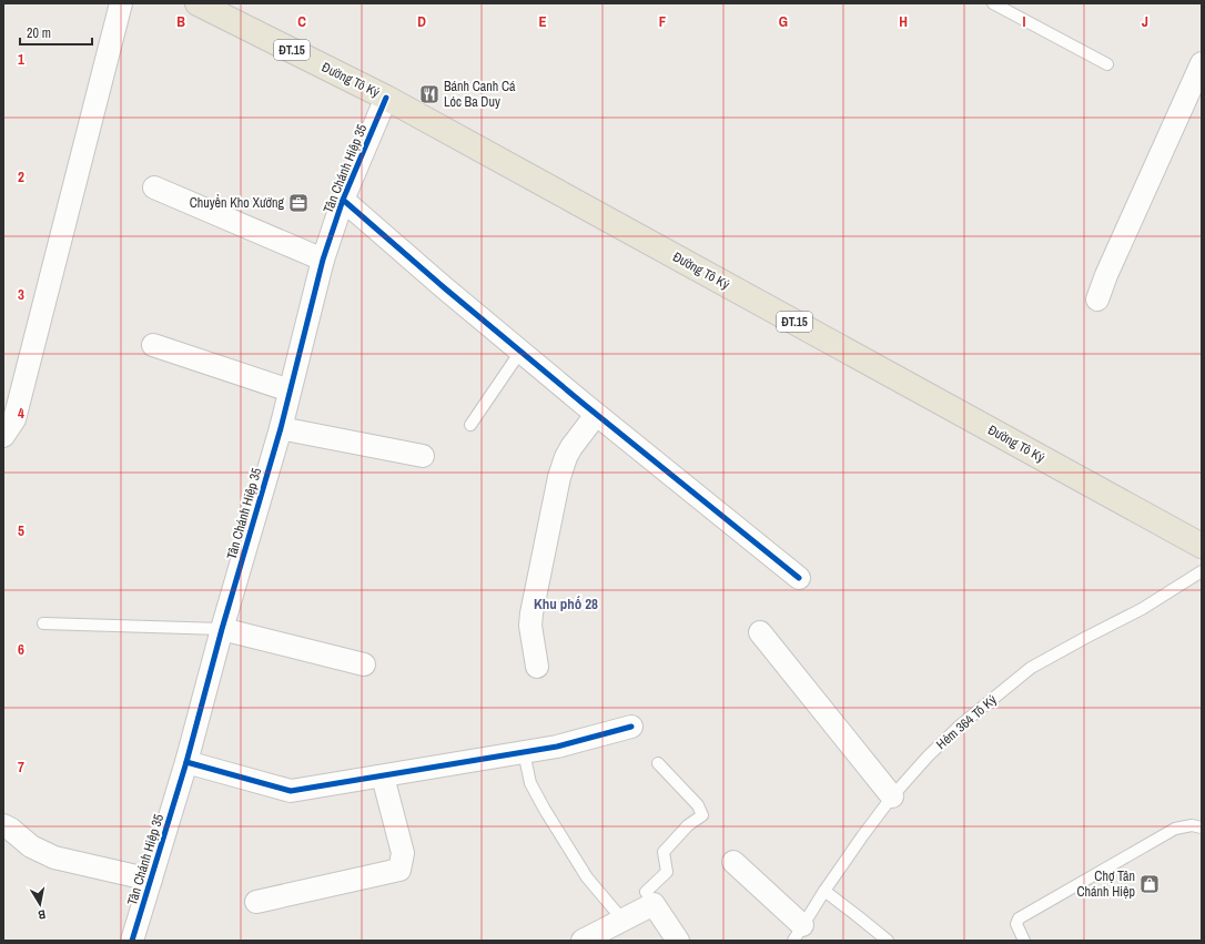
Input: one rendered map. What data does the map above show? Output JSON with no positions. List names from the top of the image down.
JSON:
{
  "streets": {
    "main road": ["ĐT.15", "Đường Tô Ký"],
    "street": ["Tân Chánh Hiệp 35"],
    "lane": ["Hẻm 364 Tô Ký"]
  },
  "crossings": [
    ["Đường Tô Ký", "Tân Chánh Hiệp 35"]
  ],
  "districts": ["Khu phố 28"],
  "places": {
    "restaurant": ["Bánh Canh Cá Lóc Ba Duy"],
    "office": ["Chuyển Kho Xưởng"],
    "shop": ["Chợ Tân Chánh Hiệp"]
  },
  "scale_bar": "20 m",
  "north": "bottom",
  "grid": {
    "columns": [
      "B",
      "C",
      "D",
      "E",
      "F",
      "G",
      "H",
      "I",
      "J"
    ],
    "rows": [
      "1",
      "2",
      "3",
      "4",
      "5",
      "6",
      "7"
    ]
  }
}
